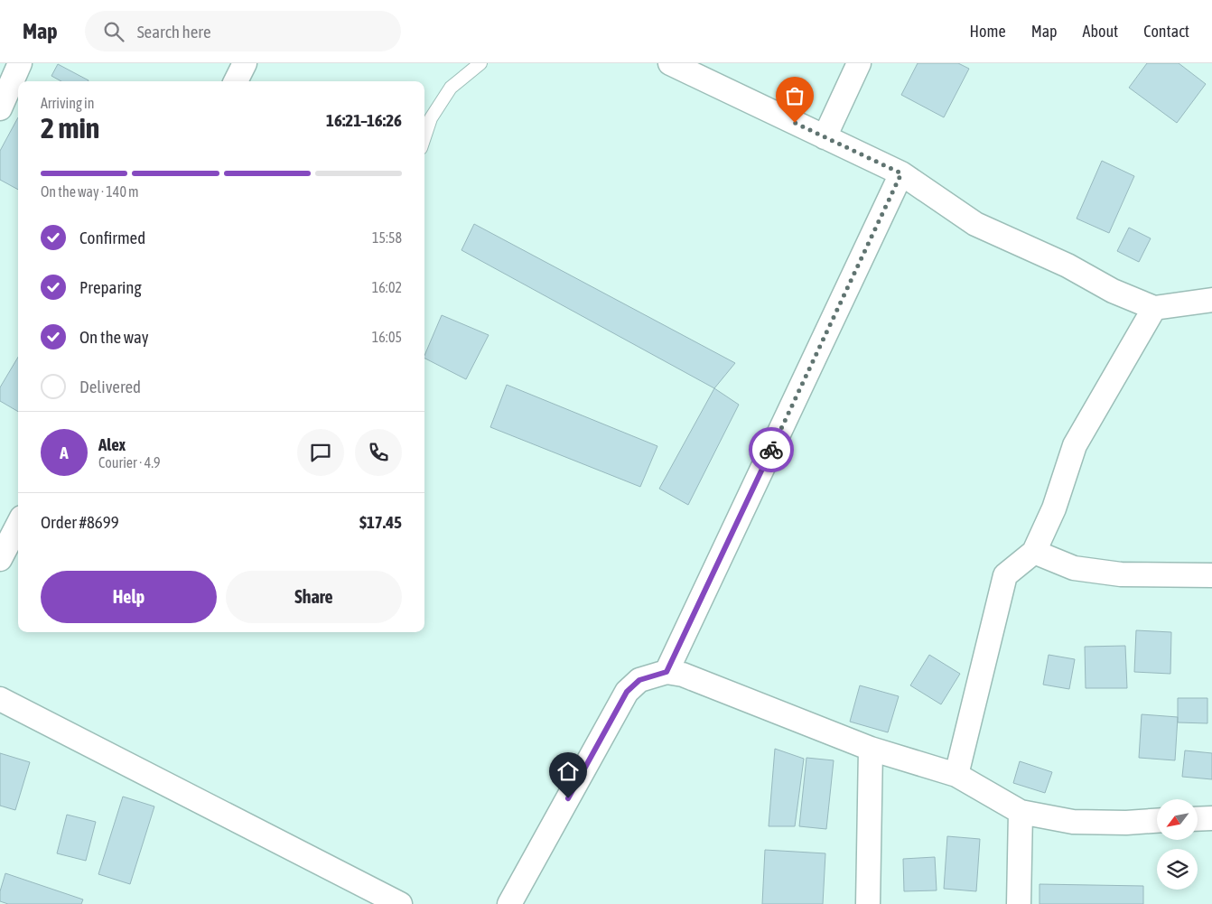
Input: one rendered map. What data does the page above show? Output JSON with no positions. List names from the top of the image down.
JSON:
{
  "north": "bottom left",
  "page": {
    "header": "Map",
    "search": "Search here",
    "nav": [
      "Home",
      "Map",
      "About",
      "Contact"
    ],
    "heading": ["2 min", "Arriving in", "16:21–16:26"],
    "panel": [
      "Alex",
      "Courier · 4.9",
      "Order #8699",
      "$17.45"
    ],
    "bar": "On the way · 140 m",
    "list": [
      ["Confirmed", "15:58"],
      ["Preparing", "16:02"],
      ["On the way", "16:05"],
      "Delivered"
    ],
    "round": "A",
    "buttons": ["Help", "Share"]
  }
}
